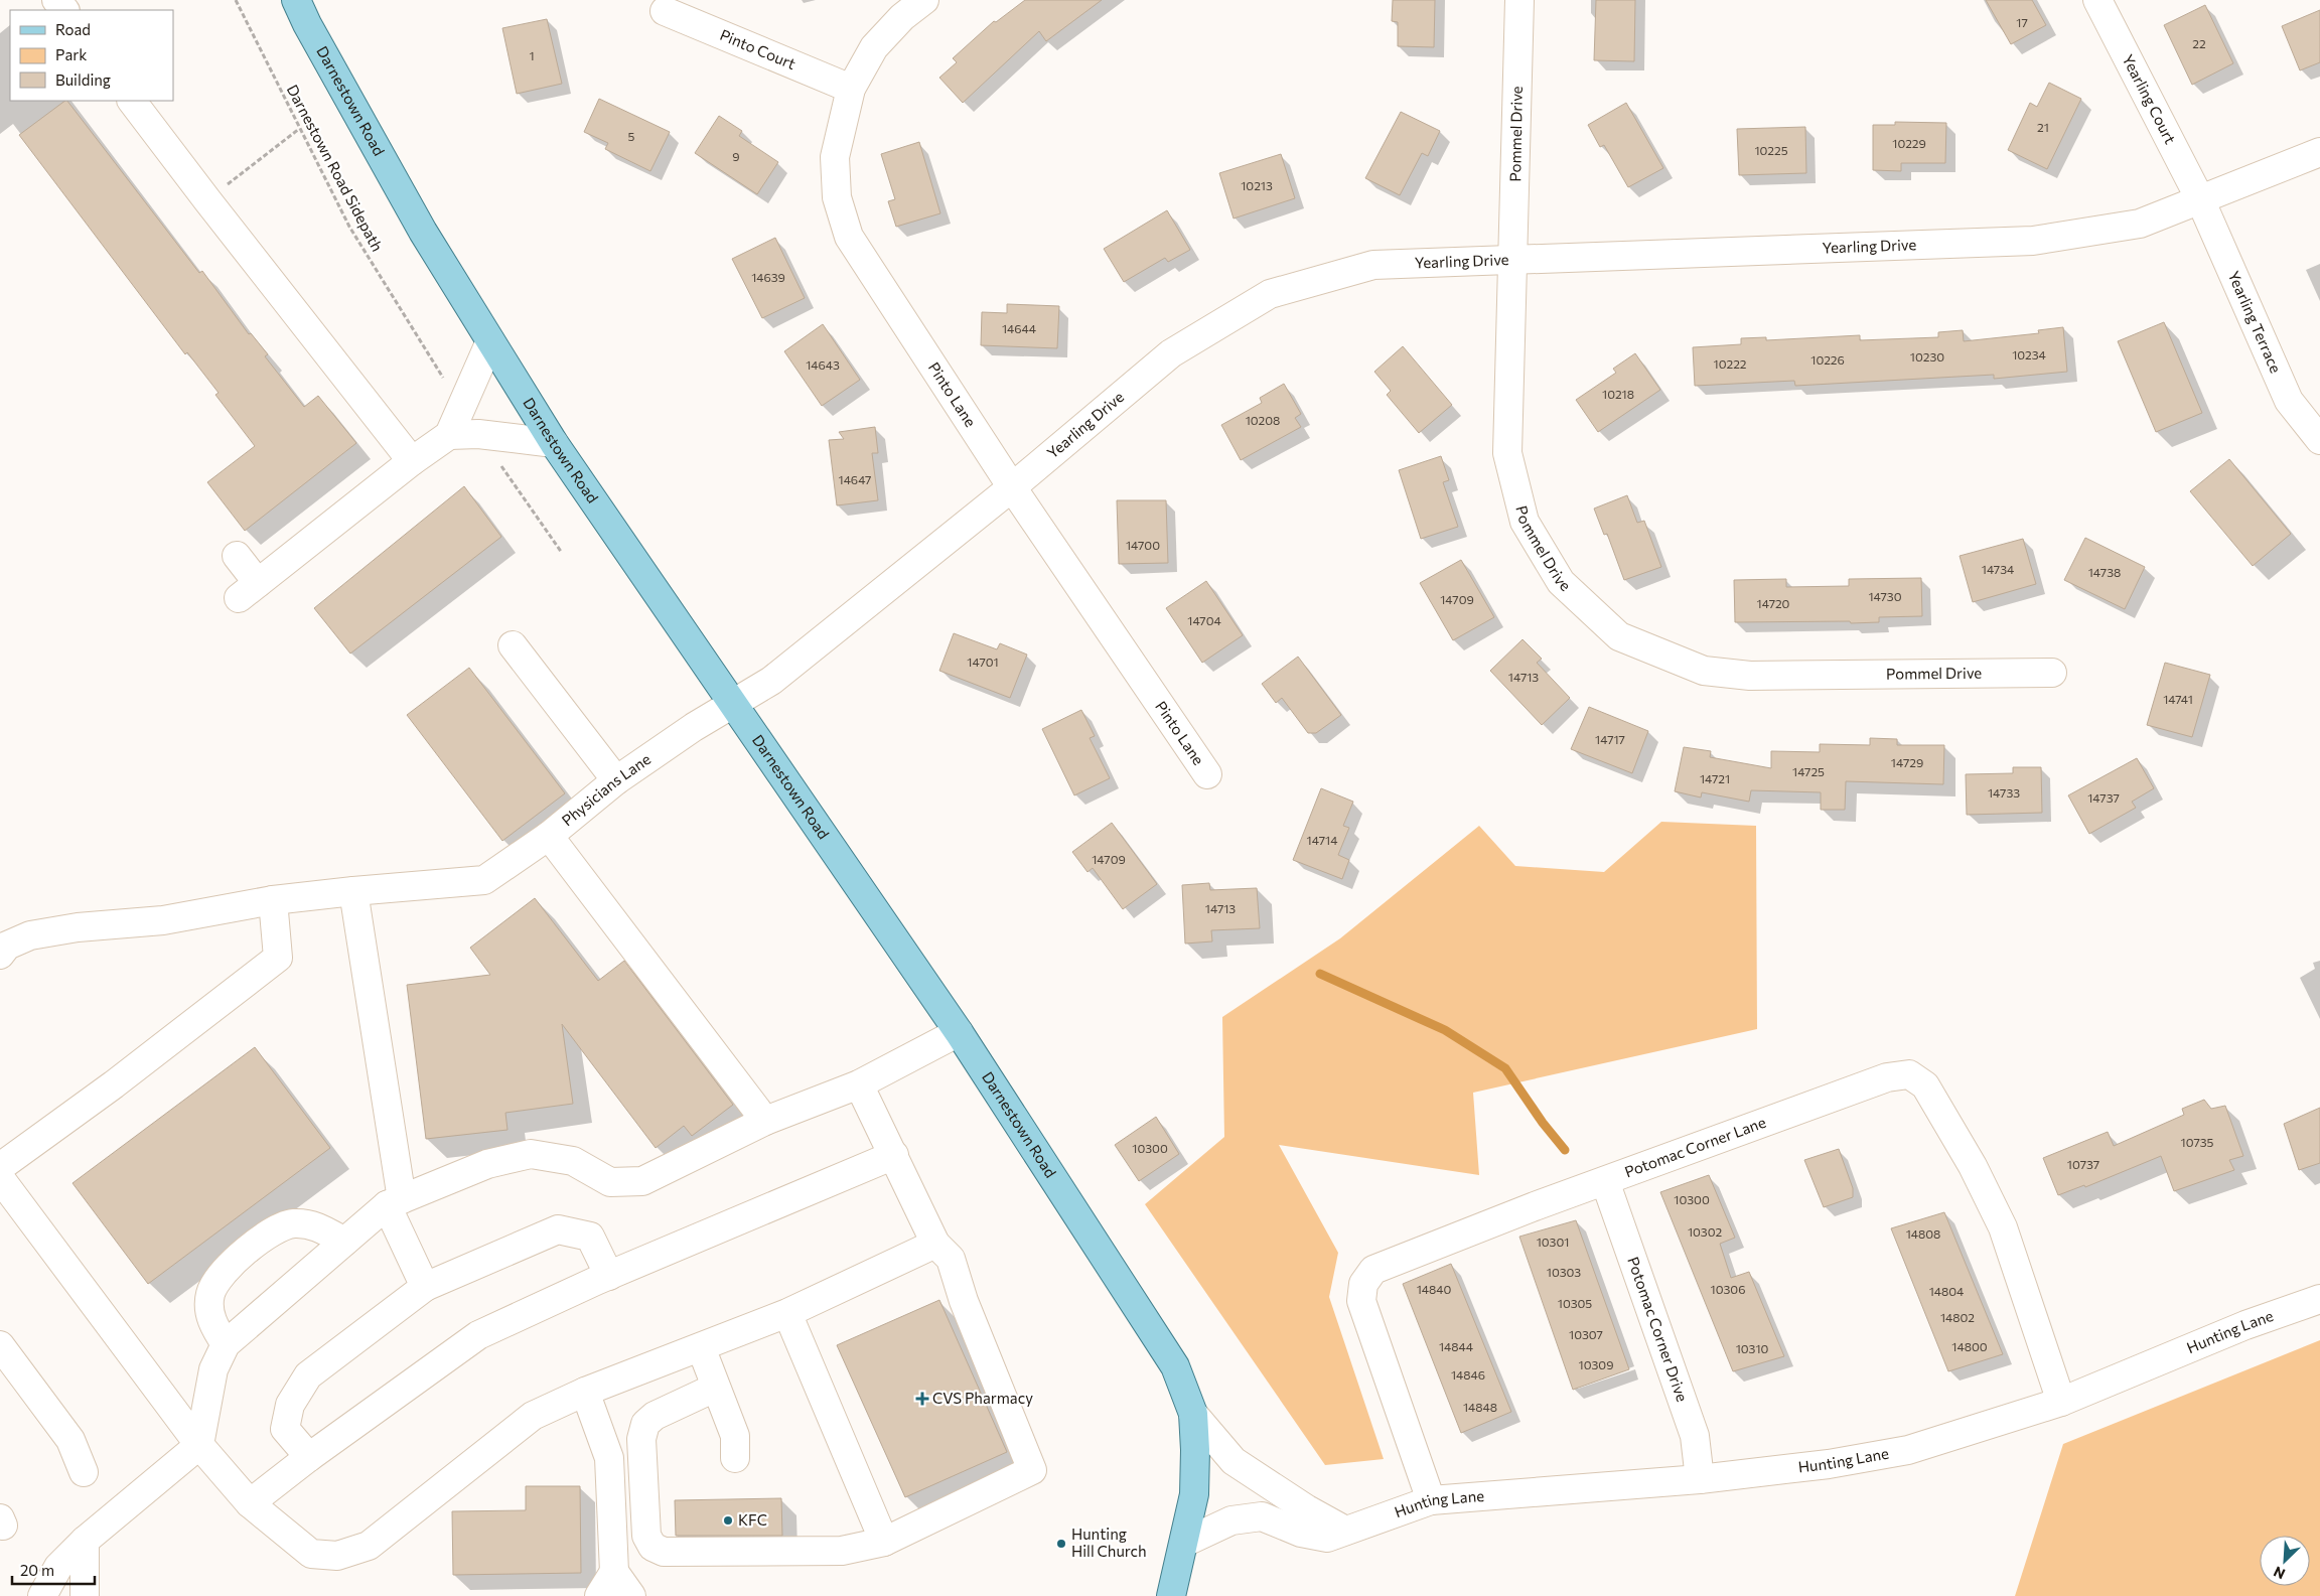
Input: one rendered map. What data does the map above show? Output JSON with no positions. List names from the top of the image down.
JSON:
{
  "streets": {
    "main road": ["Darnestown Road"],
    "street": [
      "Pinto Court",
      "Yearling Court",
      "Pommel Drive",
      "Yearling Drive",
      "Yearling Terrace",
      "Pinto Lane",
      "Physicians Lane",
      "Potomac Corner Lane",
      "Potomac Corner Drive",
      "Hunting Lane"
    ],
    "path": ["Darnestown Road Sidepath"]
  },
  "crossings": [
    ["Pinto Court", "Pinto Lane"],
    ["Yearling Court", "Yearling Drive"],
    ["Yearling Court", "Yearling Terrace"],
    ["Darnestown Road", "Yearling Drive"],
    ["Darnestown Road", "Physicians Lane"],
    ["Darnestown Road", "Hunting Lane"],
    ["Pommel Drive", "Yearling Drive"],
    ["Yearling Drive", "Yearling Terrace"],
    ["Yearling Drive", "Pinto Lane"],
    ["Yearling Drive", "Physicians Lane"],
    ["Potomac Corner Lane", "Potomac Corner Drive"],
    ["Potomac Corner Lane", "Hunting Lane"],
    ["Potomac Corner Drive", "Hunting Lane"]
  ],
  "places": {
    "health": ["CVS Pharmacy"],
    "other": ["KFC", "Hunting Hill Church"]
  },
  "house_numbers": [
    "17",
    "22",
    "1",
    "21",
    "5",
    "10229",
    "10225",
    "9",
    "10213",
    "14639",
    "14644",
    "10234",
    "10230",
    "10226",
    "10222",
    "14643",
    "10218",
    "10208",
    "14647",
    "14700",
    "14734",
    "14738",
    "14730",
    "14709",
    "14720",
    "14704",
    "14701",
    "14713",
    "14741",
    "14717",
    "14729",
    "14725",
    "14721",
    "14733",
    "14737",
    "14714",
    "14709",
    "14713",
    "10735",
    "10300",
    "10737",
    "10300",
    "10302",
    "14808",
    "10301",
    "10303",
    "14840",
    "10306",
    "14804",
    "10305",
    "14802",
    "10307",
    "14844",
    "14800",
    "10310",
    "10309",
    "14846",
    "14848"
  ],
  "legend": ["Road", "Park", "Building"],
  "scale_bar": "20 m",
  "north": "bottom left"
}
